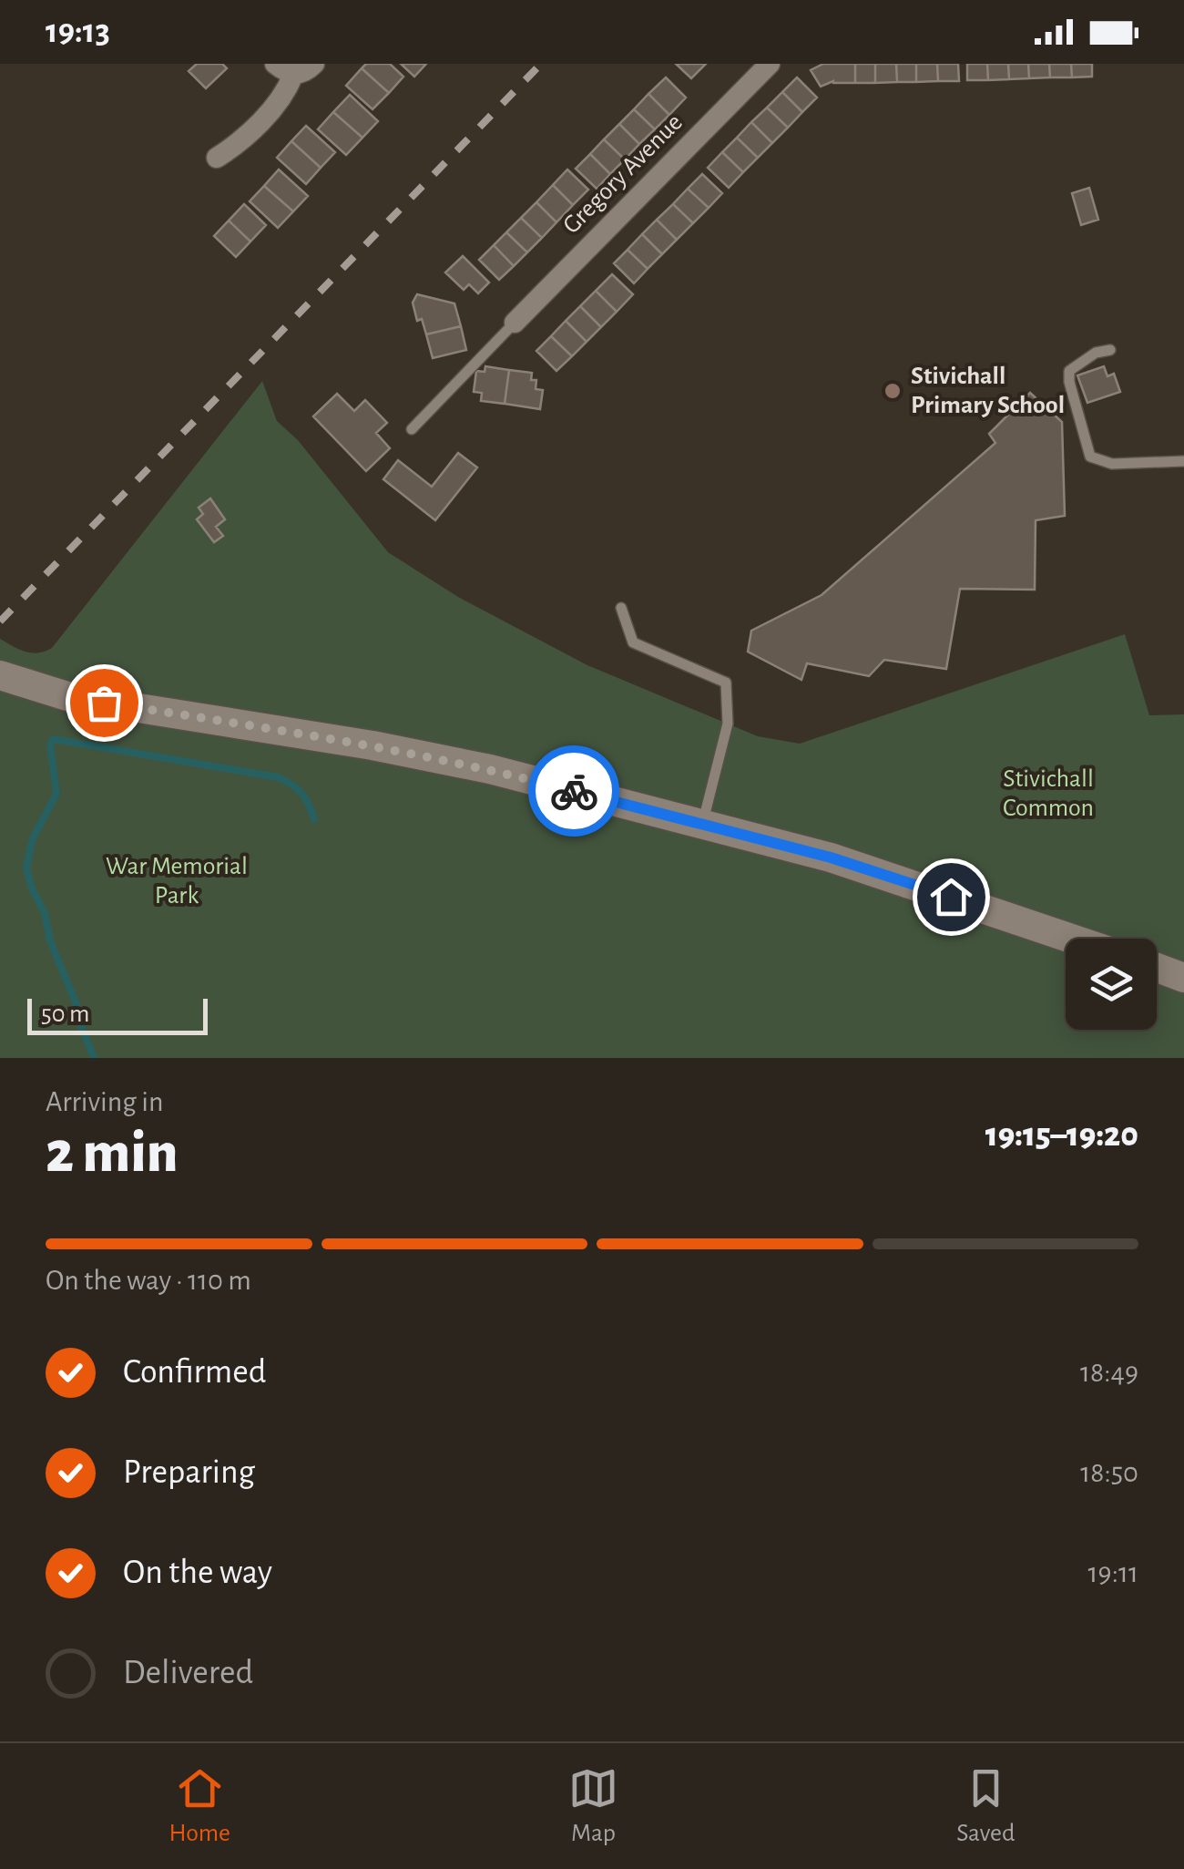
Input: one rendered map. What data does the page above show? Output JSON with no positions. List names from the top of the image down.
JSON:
{
  "streets": {
    "street": ["Gregory Avenue"]
  },
  "parks": ["Stivichall Common", "War Memorial Park"],
  "places": ["Stivichall Primary School"],
  "scale_bar": "50 m",
  "page": {
    "status": "19:13",
    "scale": "50 m",
    "heading": ["2 min", "Arriving in", "19:15–19:20"],
    "bar": "On the way · 110 m",
    "list": [
      ["Confirmed", "18:49"],
      ["Preparing", "18:50"],
      ["On the way", "19:11"],
      "Delivered"
    ],
    "tabs": ["Home", "Map", "Saved"]
  }
}
